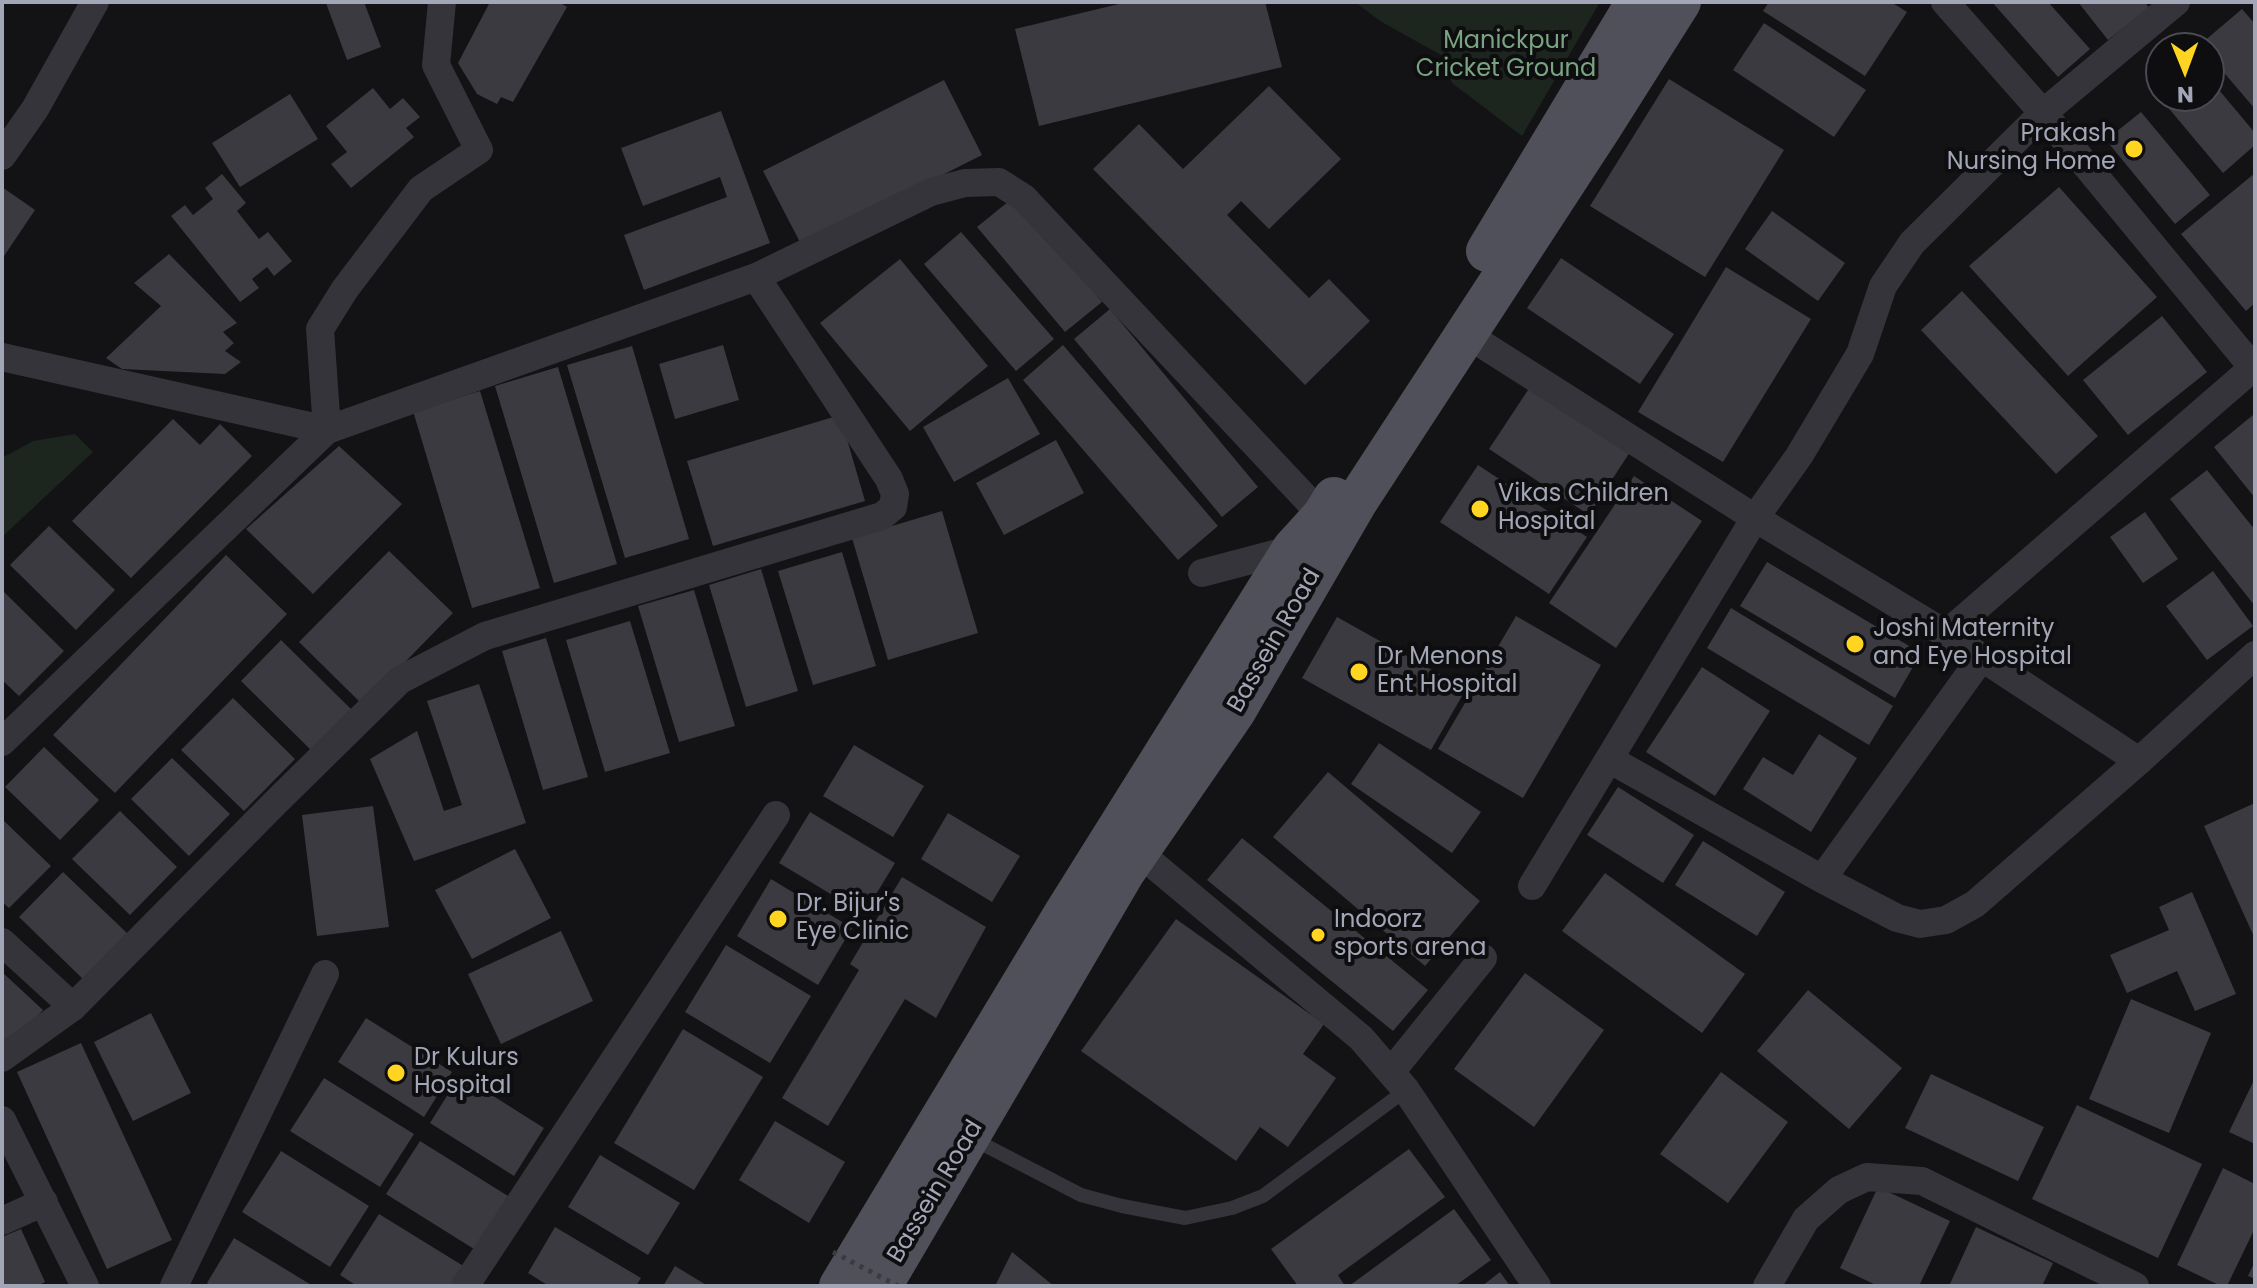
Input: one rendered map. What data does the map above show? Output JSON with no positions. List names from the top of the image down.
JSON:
{
  "streets": {
    "main road": ["Bassein Road"]
  },
  "parks": ["Manickpur Cricket Ground"],
  "places": [
    "Prakash Nursing Home",
    "Vikas Children Hospital",
    "Joshi Maternity and Eye Hospital",
    "Dr Menons Ent Hospital",
    "Dr. Bijur's Eye Clinic",
    "Indoorz sports arena",
    "Dr Kulurs Hospital"
  ],
  "north": "bottom"
}
